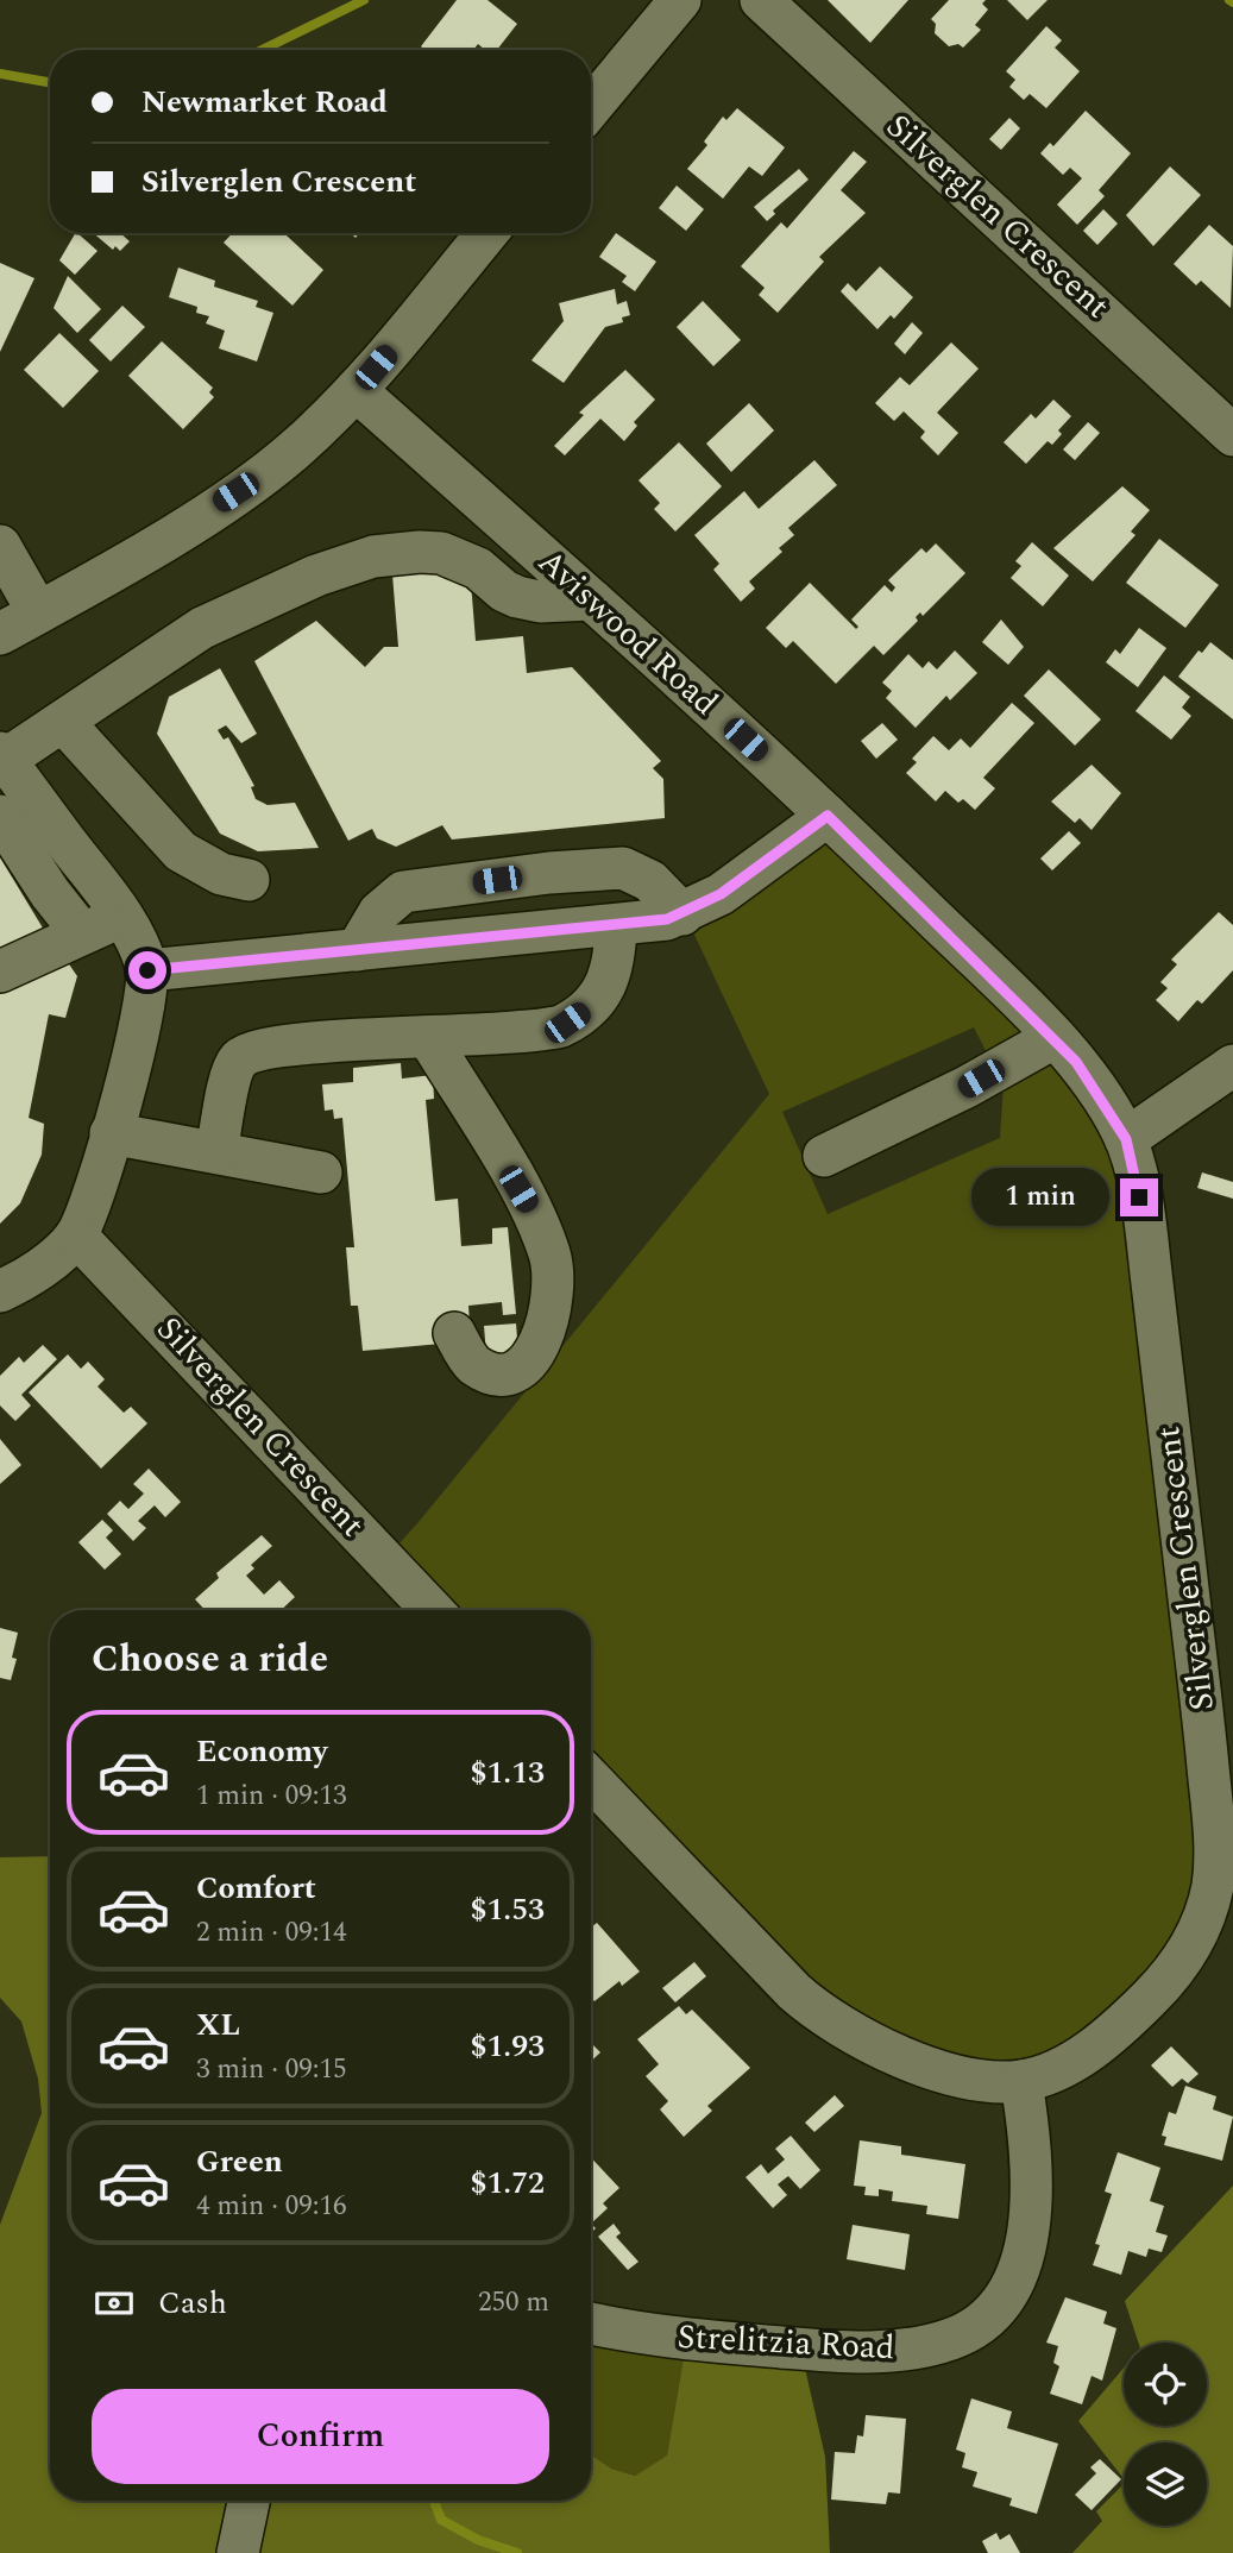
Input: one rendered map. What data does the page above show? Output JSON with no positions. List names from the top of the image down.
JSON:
{
  "streets": {
    "street": ["Silverglen Crescent", "Aviswood Road", "Strelitzia Road"]
  },
  "crossings": [
    ["Silverglen Crescent", "Aviswood Road"],
    ["Silverglen Crescent", "Strelitzia Road"]
  ],
  "page": {
    "banner": ["Newmarket Road", "Silverglen Crescent"],
    "bubble": "1 min",
    "heading": "Choose a ride",
    "list": [
      {
        "name": "Economy",
        "note": "1 min · 09:13",
        "value": "$1.13"
      },
      {
        "name": "Comfort",
        "note": "2 min · 09:14",
        "value": "$1.53"
      },
      {
        "name": "XL",
        "note": "3 min · 09:15",
        "value": "$1.93"
      },
      {
        "name": "Green",
        "note": "4 min · 09:16",
        "value": "$1.72"
      }
    ],
    "pay": ["Cash", "250 m"],
    "buttons": "Confirm"
  }
}
